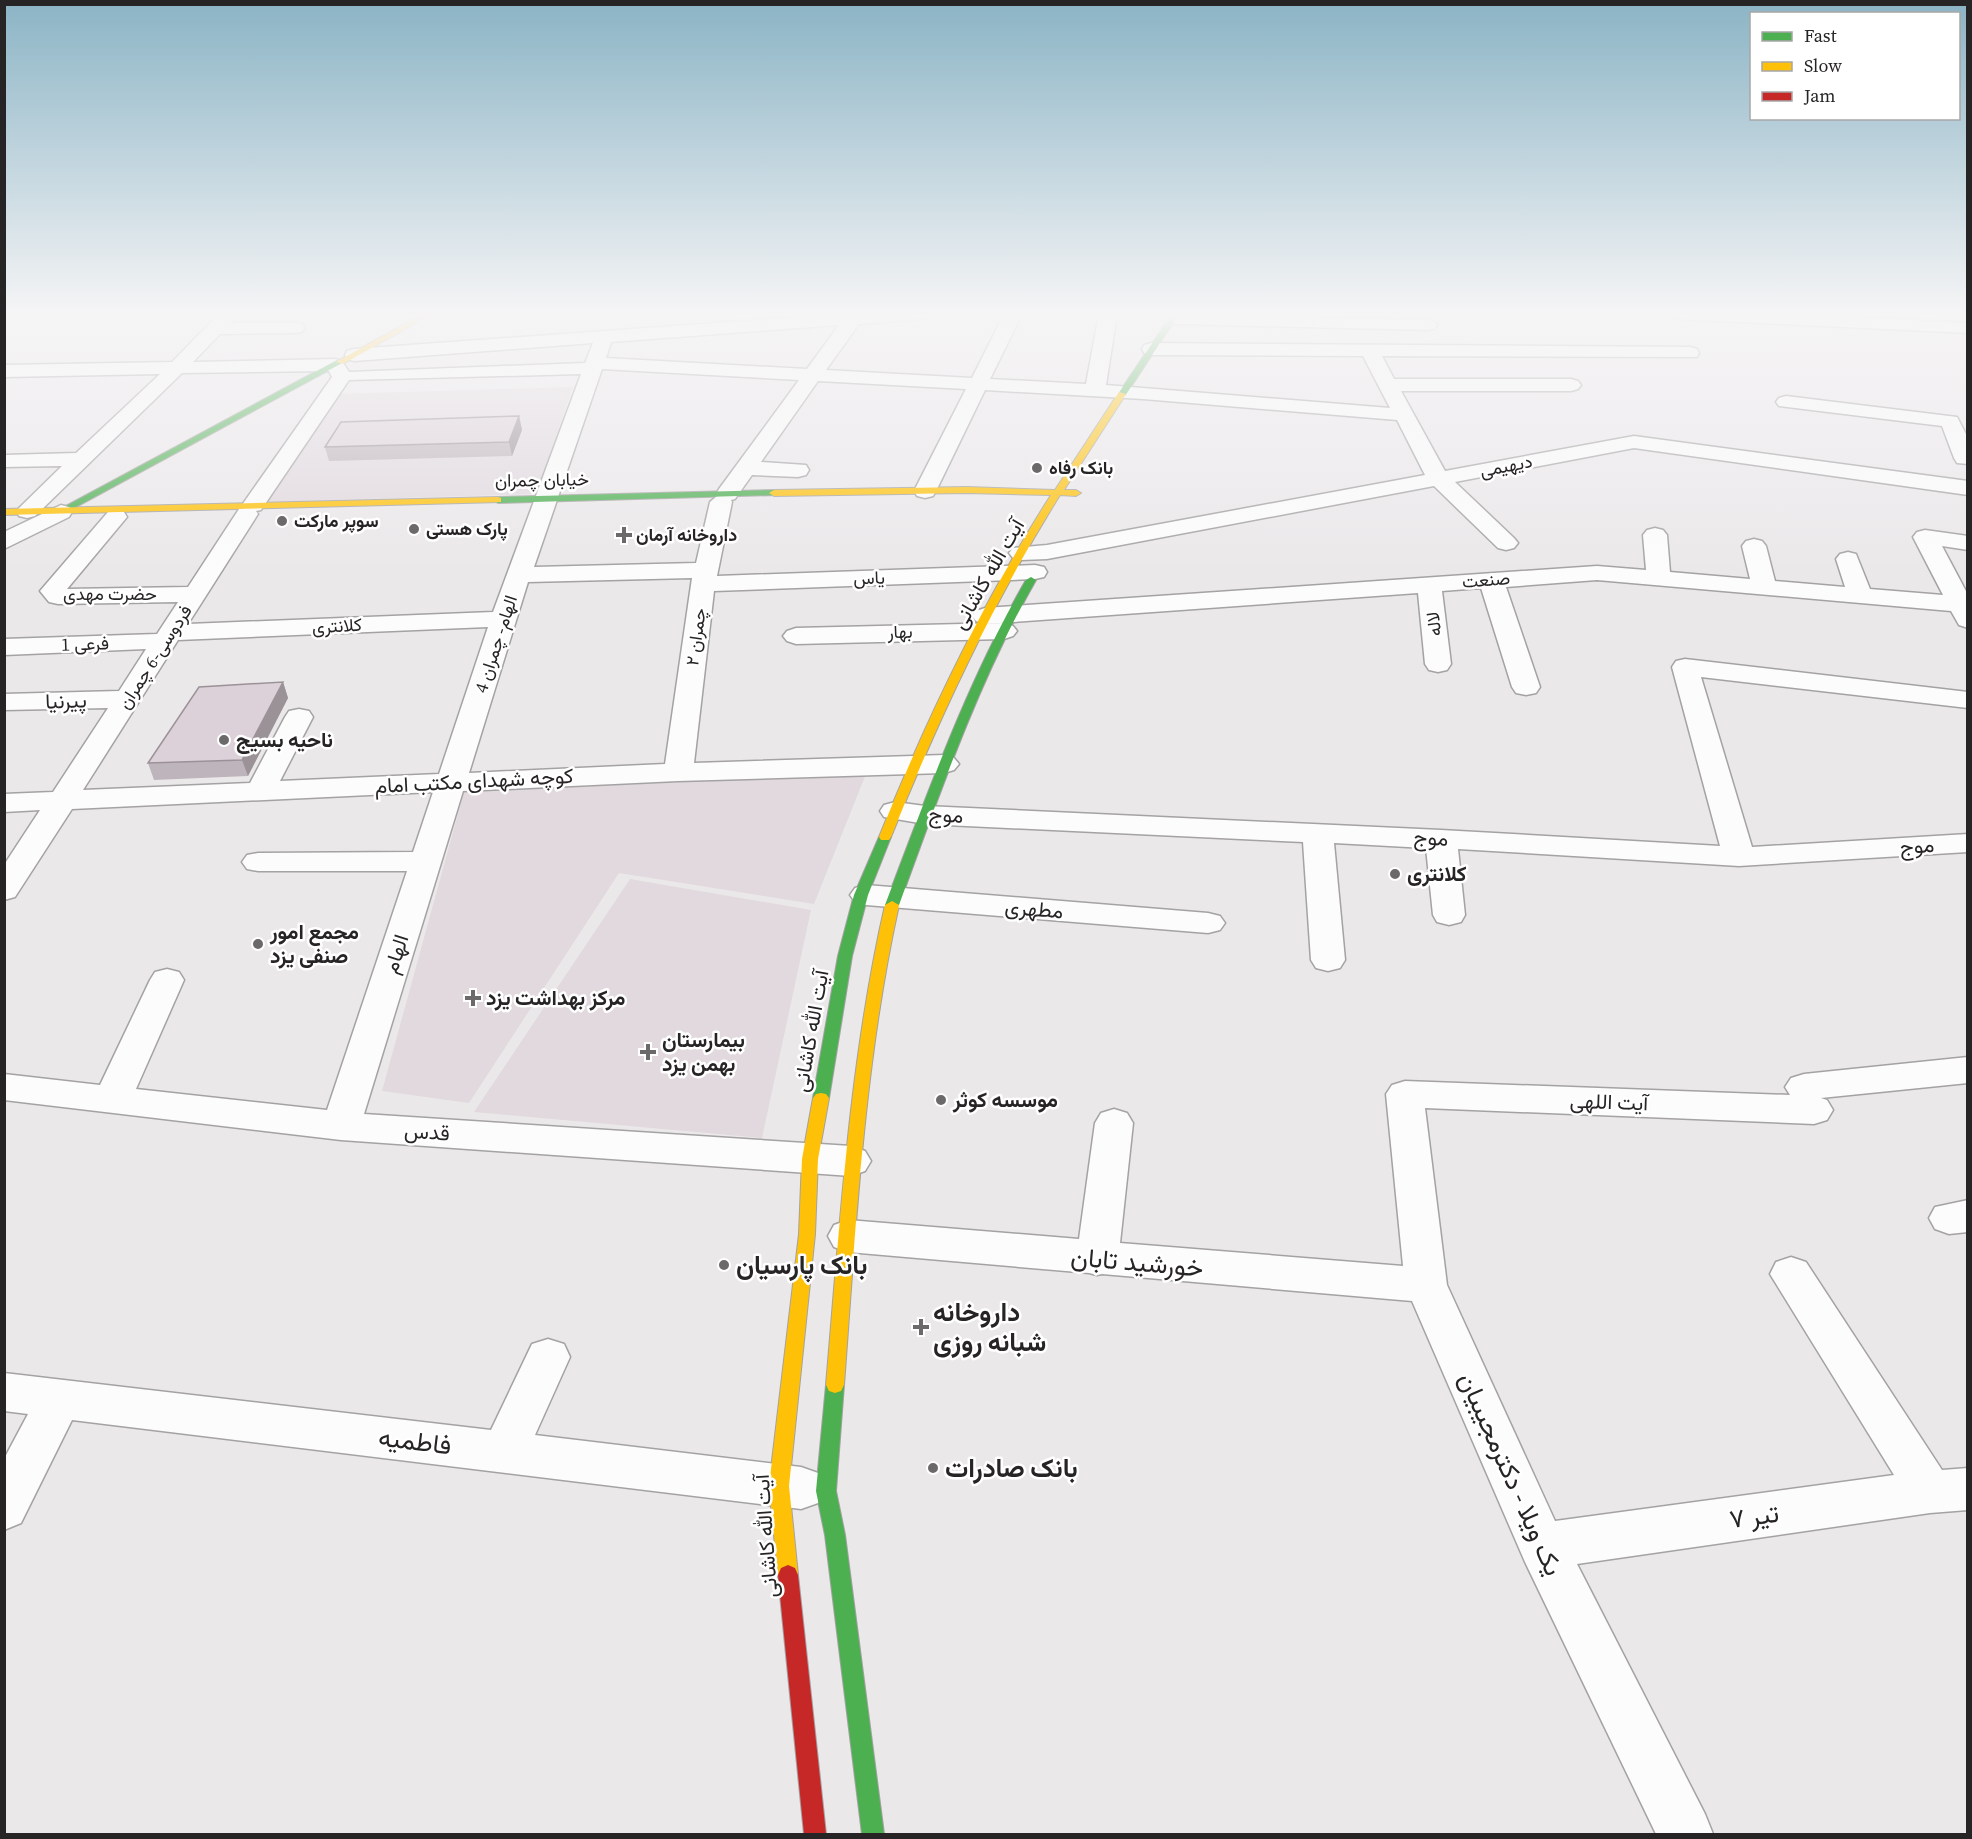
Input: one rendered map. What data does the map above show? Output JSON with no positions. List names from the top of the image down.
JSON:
{
  "streets": {
    "main road": ["خیابان چمران", "آیت الله کاشانی"],
    "street": [
      "دیهیمی",
      "یاس",
      "صنعت",
      "حضرت مهدی",
      "لاله",
      "کلانتری",
      "بهار",
      "چمران ۲",
      "فرعی 1",
      "الهام- چمران 4",
      "فردوسی-6 چمران",
      "پیرنیا",
      "کوچه شهدای مکتب امام",
      "موج",
      "مطهری",
      "الهام",
      "آیت اللهی",
      "قدس",
      "خورشید تابان",
      "فاطمیه",
      "یک ویلا - دکترمجیبیان",
      "۷ تیر"
    ]
  },
  "crossings": [
    ["دیهیمی", "آیت الله کاشانی"],
    ["دیهیمی", "یاس"],
    ["خیابان چمران", "آیت الله کاشانی"],
    ["خیابان چمران", "حضرت مهدی"],
    ["خیابان چمران", "چمران ۲"],
    ["خیابان چمران", "الهام- چمران 4"],
    ["خیابان چمران", "فردوسی-6 چمران"],
    ["آیت الله کاشانی", "یاس"],
    ["آیت الله کاشانی", "صنعت"],
    ["آیت الله کاشانی", "بهار"],
    ["آیت الله کاشانی", "کوچه شهدای مکتب امام"],
    ["آیت الله کاشانی", "موج"],
    ["آیت الله کاشانی", "مطهری"],
    ["آیت الله کاشانی", "قدس"],
    ["آیت الله کاشانی", "خورشید تابان"],
    ["آیت الله کاشانی", "فاطمیه"],
    ["یاس", "چمران ۲"],
    ["یاس", "الهام- چمران 4"],
    ["صنعت", "لاله"],
    ["صنعت", "بهار"],
    ["حضرت مهدی", "فردوسی-6 چمران"],
    ["کلانتری", "فرعی 1"],
    ["کلانتری", "الهام- چمران 4"],
    ["کلانتری", "فردوسی-6 چمران"],
    ["چمران ۲", "کوچه شهدای مکتب امام"],
    ["فرعی 1", "فردوسی-6 چمران"],
    ["الهام- چمران 4", "کوچه شهدای مکتب امام"],
    ["الهام- چمران 4", "الهام"],
    ["فردوسی-6 چمران", "پیرنیا"],
    ["فردوسی-6 چمران", "کوچه شهدای مکتب امام"],
    ["کوچه شهدای مکتب امام", "الهام"],
    ["الهام", "قدس"],
    ["آیت اللهی", "یک ویلا - دکترمجیبیان"],
    ["خورشید تابان", "یک ویلا - دکترمجیبیان"],
    ["یک ویلا - دکترمجیبیان", "۷ تیر"]
  ],
  "places": {
    "other": [
      "بانک رفاه",
      "سوپر مارکت",
      "پارک هستی",
      "ناحیه بسیج",
      "کلانتری",
      "مجمع امور صنفی یزد",
      "موسسه کوثر",
      "بانک پارسیان",
      "بانک صادرات"
    ],
    "health": [
      "داروخانه آرمان",
      "مرکز بهداشت یزد",
      "بیمارستان بهمن یزد",
      "داروخانه شبانه روزی"
    ]
  },
  "legend": ["Fast", "Slow", "Jam"]
}
